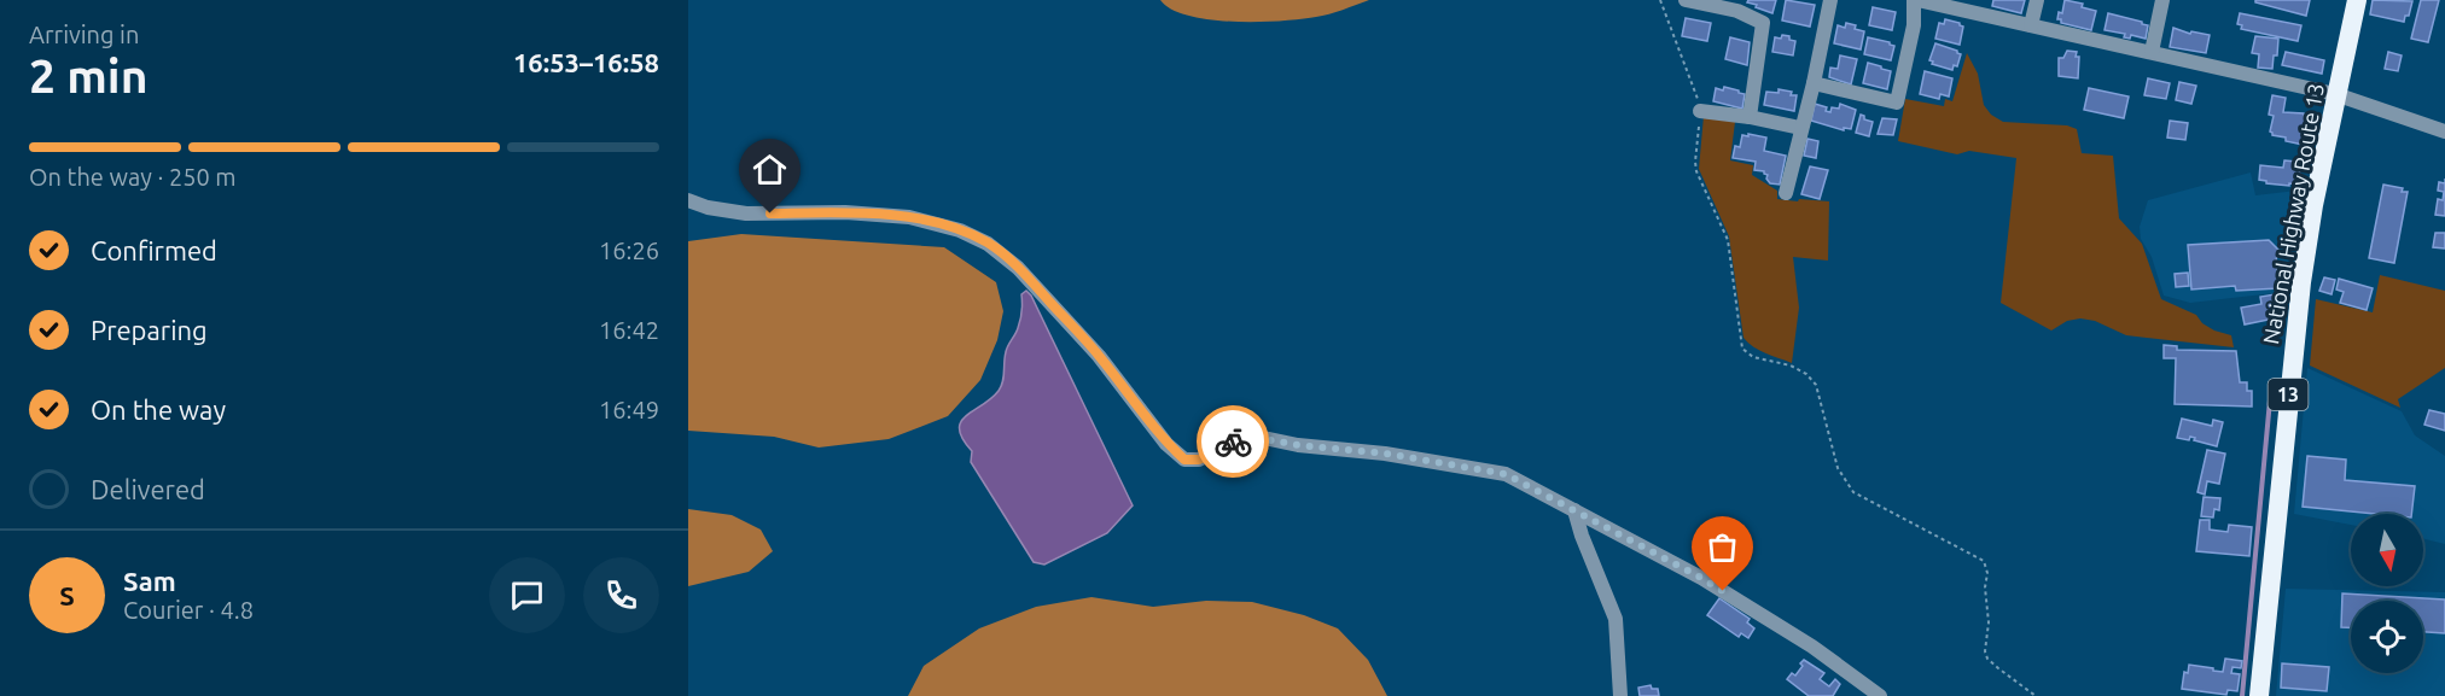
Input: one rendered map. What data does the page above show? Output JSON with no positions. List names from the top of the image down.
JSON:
{
  "streets": {
    "highway": ["National Highway Route 13", "13"]
  },
  "north": "bottom",
  "page": {
    "heading": ["2 min", "Arriving in", "16:53–16:58"],
    "panel": ["Sam", "Courier · 4.8"],
    "bar": "On the way · 250 m",
    "list": [
      ["Confirmed", "16:26"],
      ["Preparing", "16:42"],
      ["On the way", "16:49"],
      "Delivered"
    ],
    "round": "S"
  }
}
